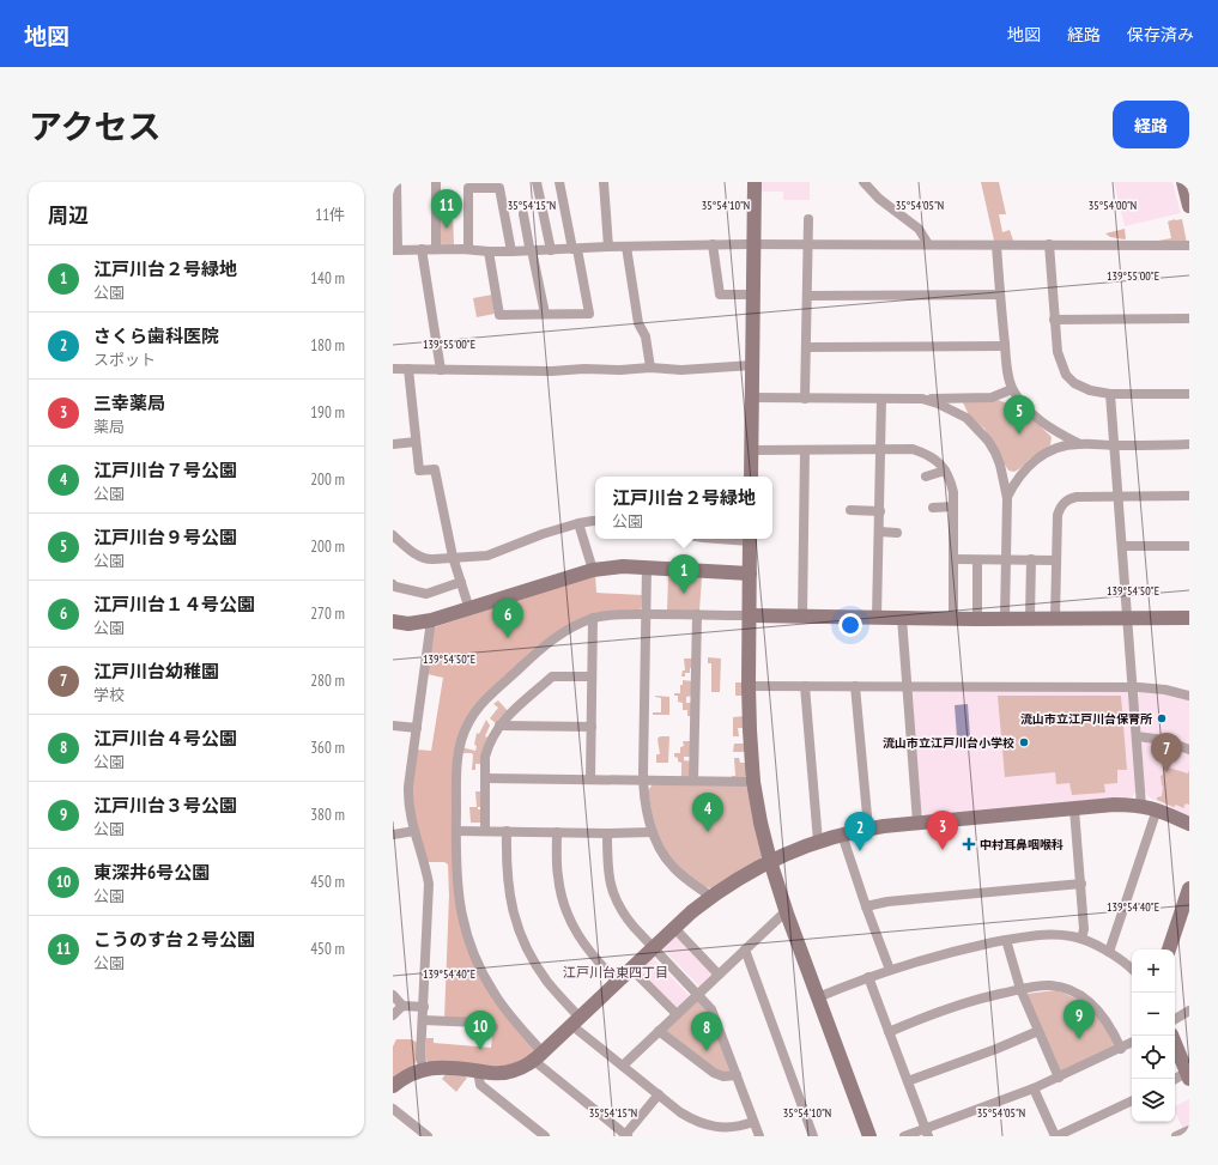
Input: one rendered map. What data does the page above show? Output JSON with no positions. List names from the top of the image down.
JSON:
{
  "districts": ["江戸川台東四丁目"],
  "places": {
    "other": ["流山市立江戸川台保育所", "流山市立江戸川台小学校"],
    "health": ["中村耳鼻咽喉科"]
  },
  "page": {
    "header": "地図",
    "nav": ["地図", "経路", "保存済み"],
    "title": "アクセス",
    "buttons": "経路",
    "heading": ["周辺", "11件"],
    "pins": [
      "11",
      "5",
      "1",
      "6",
      "7",
      "4",
      "3",
      "2",
      "9",
      "10",
      "8"
    ],
    "list": [
      {
        "mark": "1",
        "name": "江戸川台２号緑地",
        "note": "公園",
        "value": "140 m"
      },
      {
        "mark": "2",
        "name": "さくら歯科医院",
        "note": "スポット",
        "value": "180 m"
      },
      {
        "mark": "3",
        "name": "三幸薬局",
        "note": "薬局",
        "value": "190 m"
      },
      {
        "mark": "4",
        "name": "江戸川台７号公園",
        "note": "公園",
        "value": "200 m"
      },
      {
        "mark": "5",
        "name": "江戸川台９号公園",
        "note": "公園",
        "value": "200 m"
      },
      {
        "mark": "6",
        "name": "江戸川台１４号公園",
        "note": "公園",
        "value": "270 m"
      },
      {
        "mark": "7",
        "name": "江戸川台幼稚園",
        "note": "学校",
        "value": "280 m"
      },
      {
        "mark": "8",
        "name": "江戸川台４号公園",
        "note": "公園",
        "value": "360 m"
      },
      {
        "mark": "9",
        "name": "江戸川台３号公園",
        "note": "公園",
        "value": "380 m"
      },
      {
        "mark": "10",
        "name": "東深井6号公園",
        "note": "公園",
        "value": "450 m"
      },
      {
        "mark": "11",
        "name": "こうのす台２号公園",
        "note": "公園",
        "value": "450 m"
      }
    ],
    "popup": ["江戸川台２号緑地", "公園"],
    "map_buttons": ["+", "−"]
  },
  "coordinates": [
    "35°54'15\"N",
    "35°54'10\"N",
    "35°54'05\"N",
    "35°54'00\"N",
    "139°55'00\"E",
    "139°54'50\"E",
    "139°54'40\"E"
  ]
}
